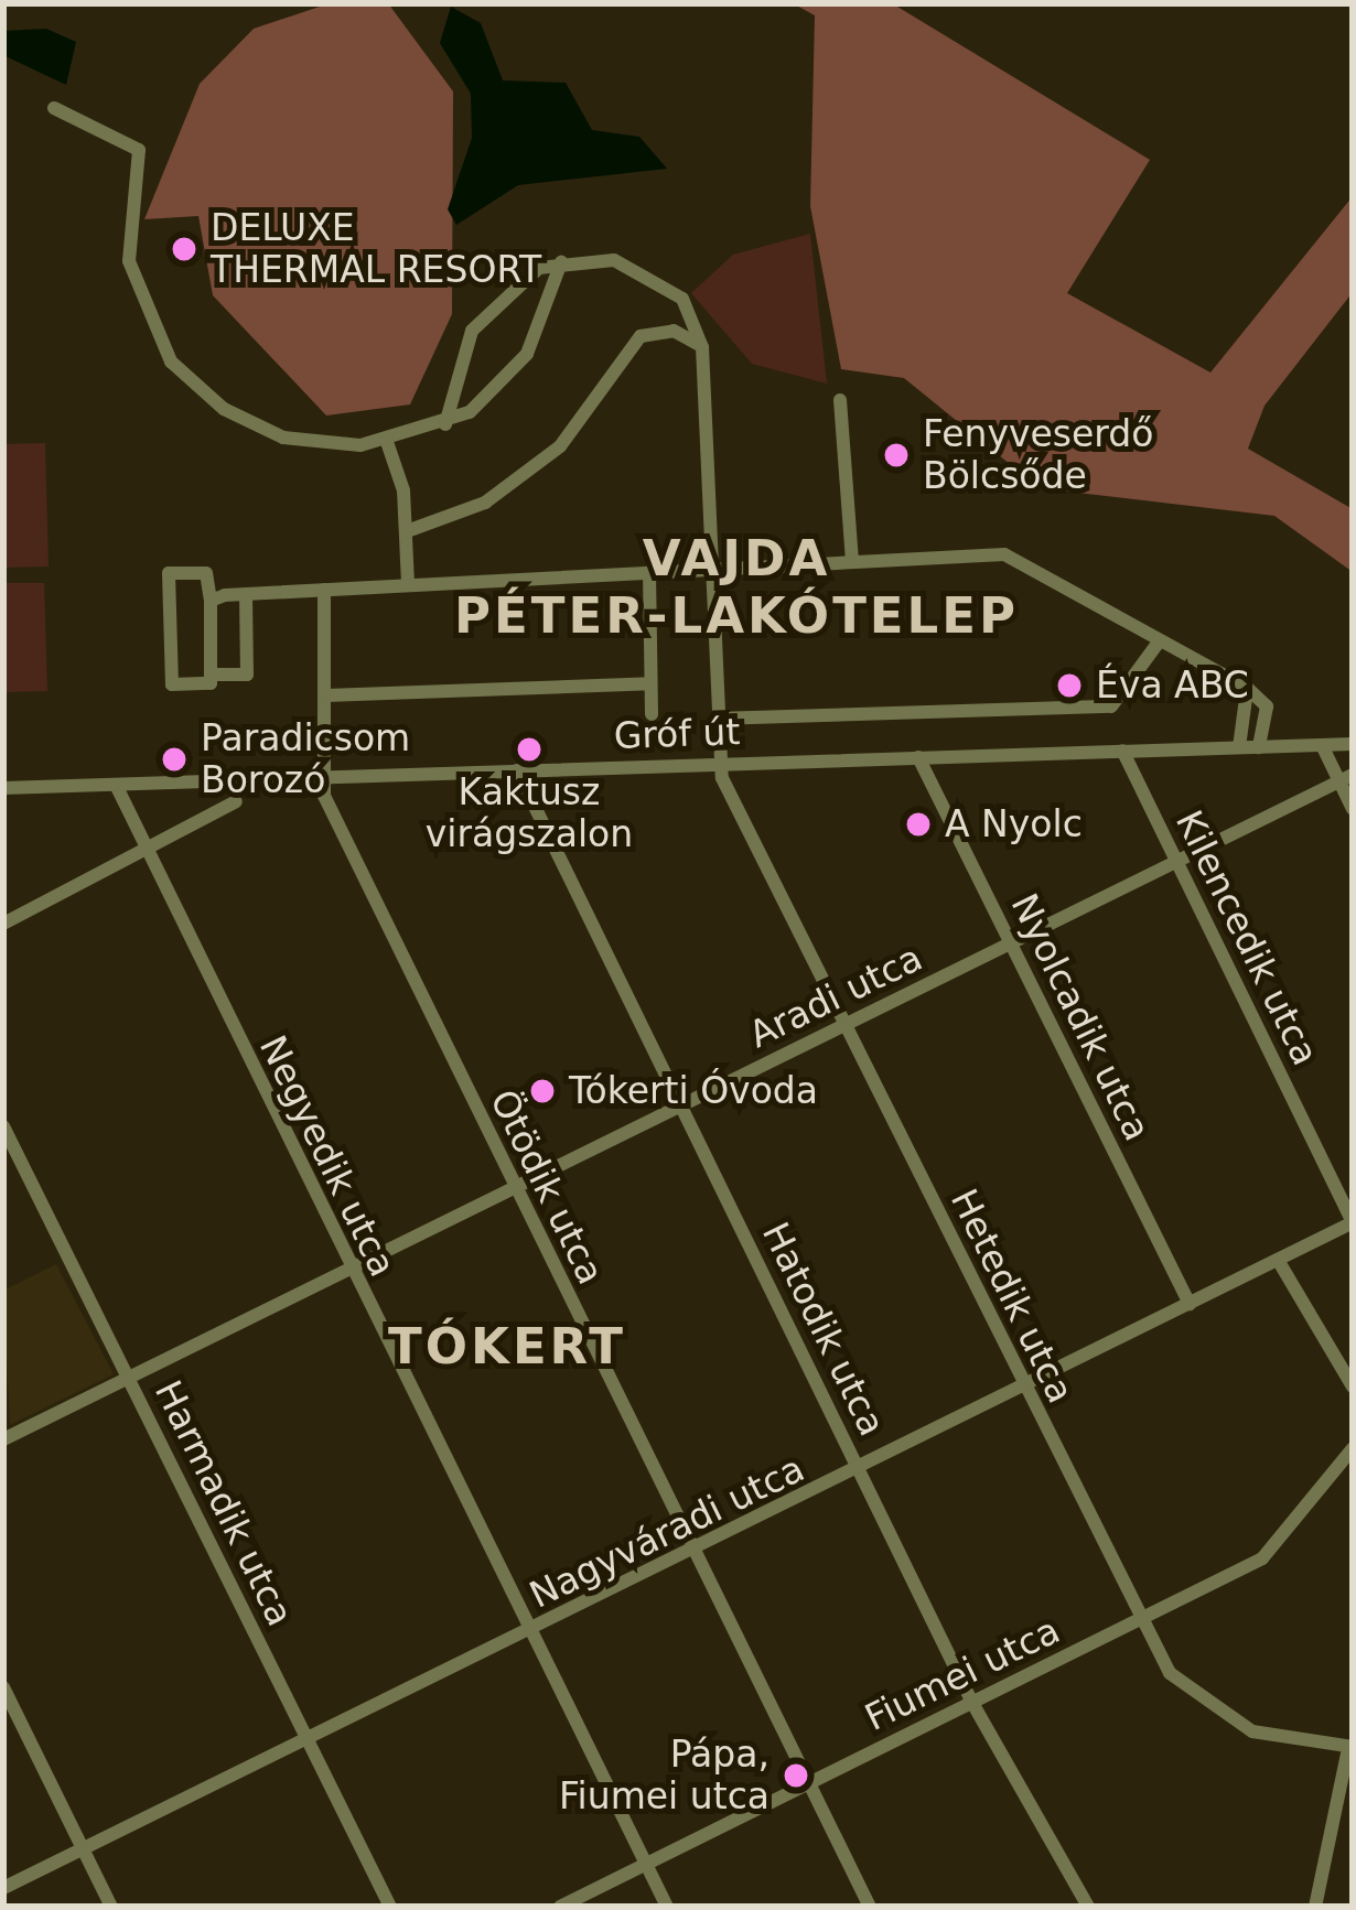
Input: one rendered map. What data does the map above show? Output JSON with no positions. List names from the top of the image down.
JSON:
{
  "streets": {
    "street": [
      "Gróf út",
      "Kilencedik utca",
      "Aradi utca",
      "Nyolcadik utca",
      "Negyedik utca",
      "Ötödik utca",
      "Hetedik utca",
      "Hatodik utca",
      "Harmadik utca",
      "Nagyváradi utca",
      "Fiumei utca"
    ]
  },
  "crossings": [
    ["Gróf út", "Kilencedik utca"],
    ["Gróf út", "Nyolcadik utca"],
    ["Gróf út", "Negyedik utca"],
    ["Gróf út", "Ötödik utca"],
    ["Gróf út", "Hetedik utca"],
    ["Gróf út", "Hatodik utca"],
    ["Kilencedik utca", "Aradi utca"],
    ["Kilencedik utca", "Nagyváradi utca"],
    ["Aradi utca", "Nyolcadik utca"],
    ["Aradi utca", "Negyedik utca"],
    ["Aradi utca", "Ötödik utca"],
    ["Aradi utca", "Hetedik utca"],
    ["Aradi utca", "Hatodik utca"],
    ["Aradi utca", "Harmadik utca"],
    ["Nyolcadik utca", "Nagyváradi utca"],
    ["Negyedik utca", "Nagyváradi utca"],
    ["Negyedik utca", "Fiumei utca"],
    ["Ötödik utca", "Nagyváradi utca"],
    ["Ötödik utca", "Fiumei utca"],
    ["Hetedik utca", "Nagyváradi utca"],
    ["Hetedik utca", "Fiumei utca"],
    ["Hatodik utca", "Nagyváradi utca"],
    ["Hatodik utca", "Fiumei utca"],
    ["Harmadik utca", "Nagyváradi utca"]
  ],
  "districts": ["VAJDA PÉTER-LAKÓTELEP", "TÓKERT"],
  "places": [
    "DELUXE THERMAL RESORT",
    "Fenyveserdő Bölcsőde",
    "Éva ABC",
    "Kaktusz virágszalon",
    "Paradicsom Borozó",
    "A Nyolc",
    "Tókerti Óvoda",
    "Pápa, Fiumei utca"
  ]
}
